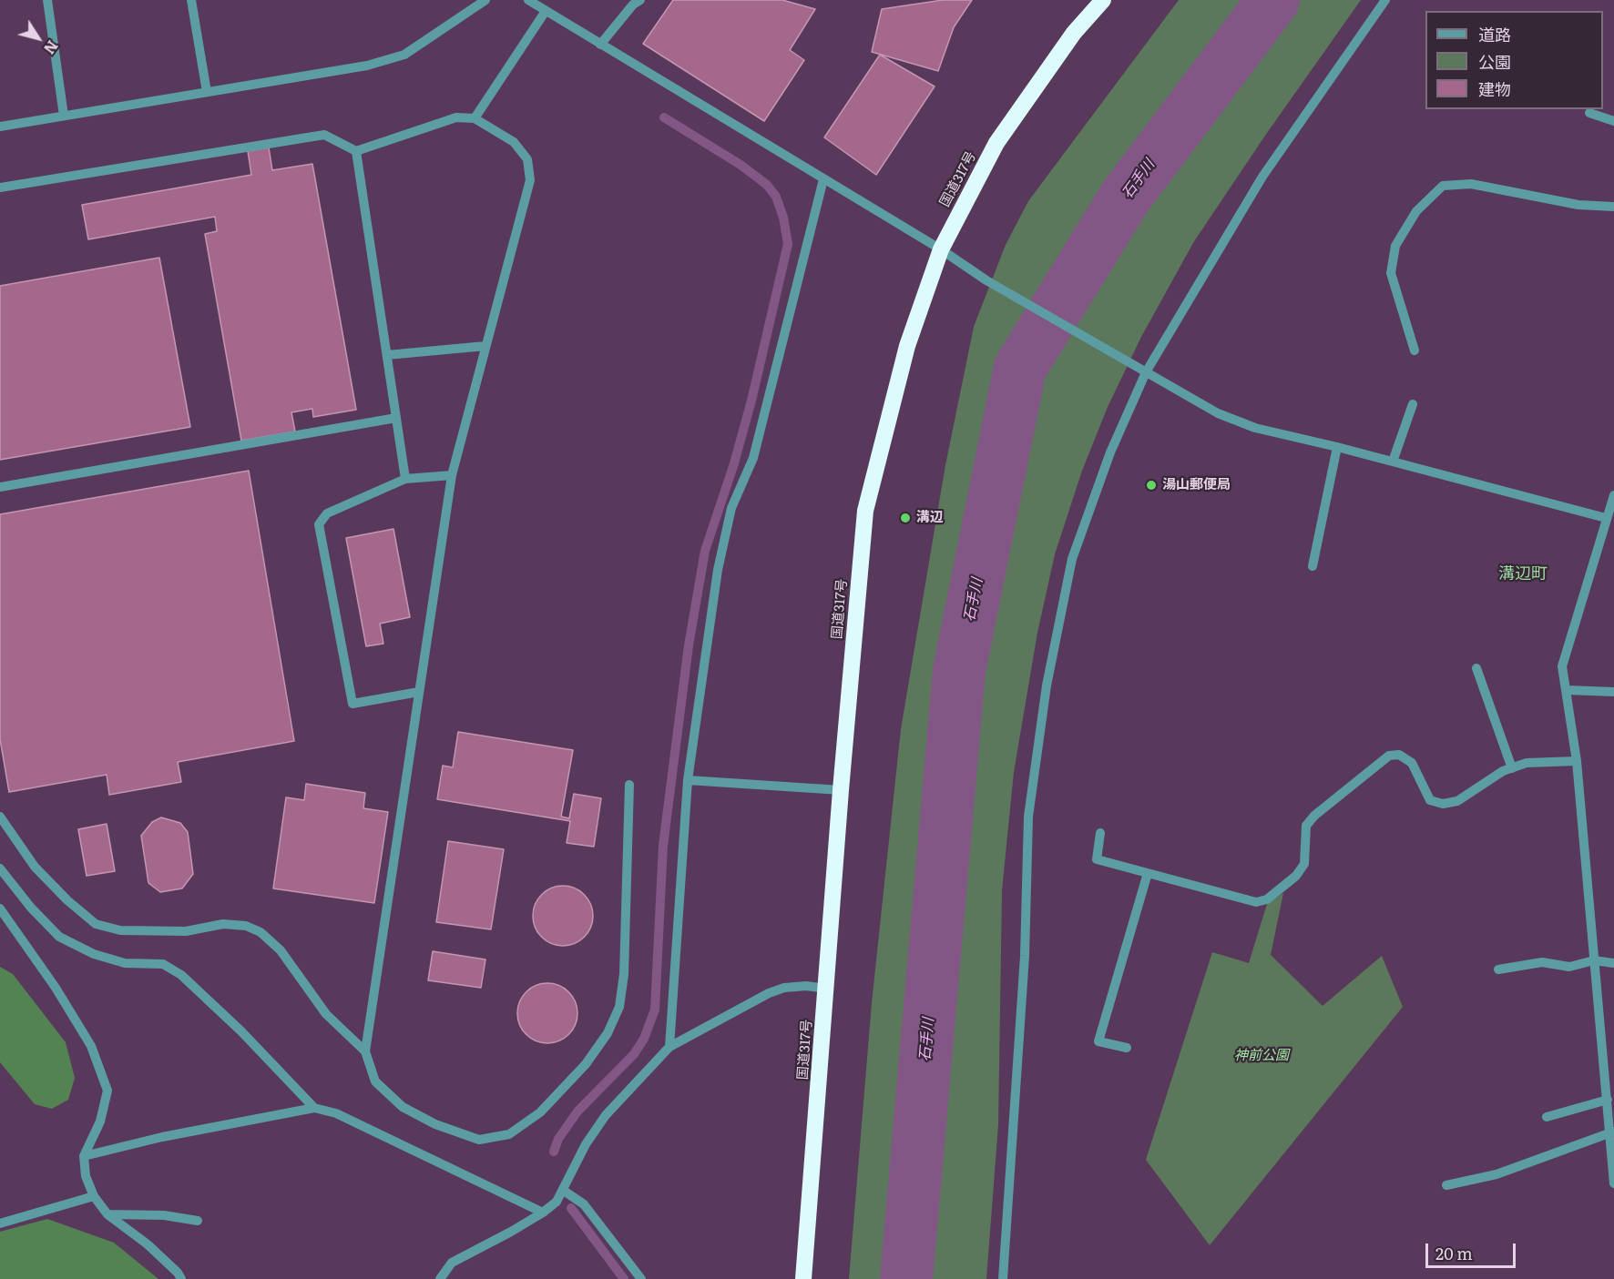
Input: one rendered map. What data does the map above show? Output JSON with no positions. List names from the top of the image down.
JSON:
{
  "streets": {
    "highway": ["国道317号"]
  },
  "districts": ["溝辺町"],
  "water": ["石手川"],
  "parks": ["神前公園"],
  "places": ["湯山郵便局", "溝辺"],
  "legend": ["道路", "公園", "建物"],
  "scale_bar": "20 m",
  "north": "bottom right"
}
